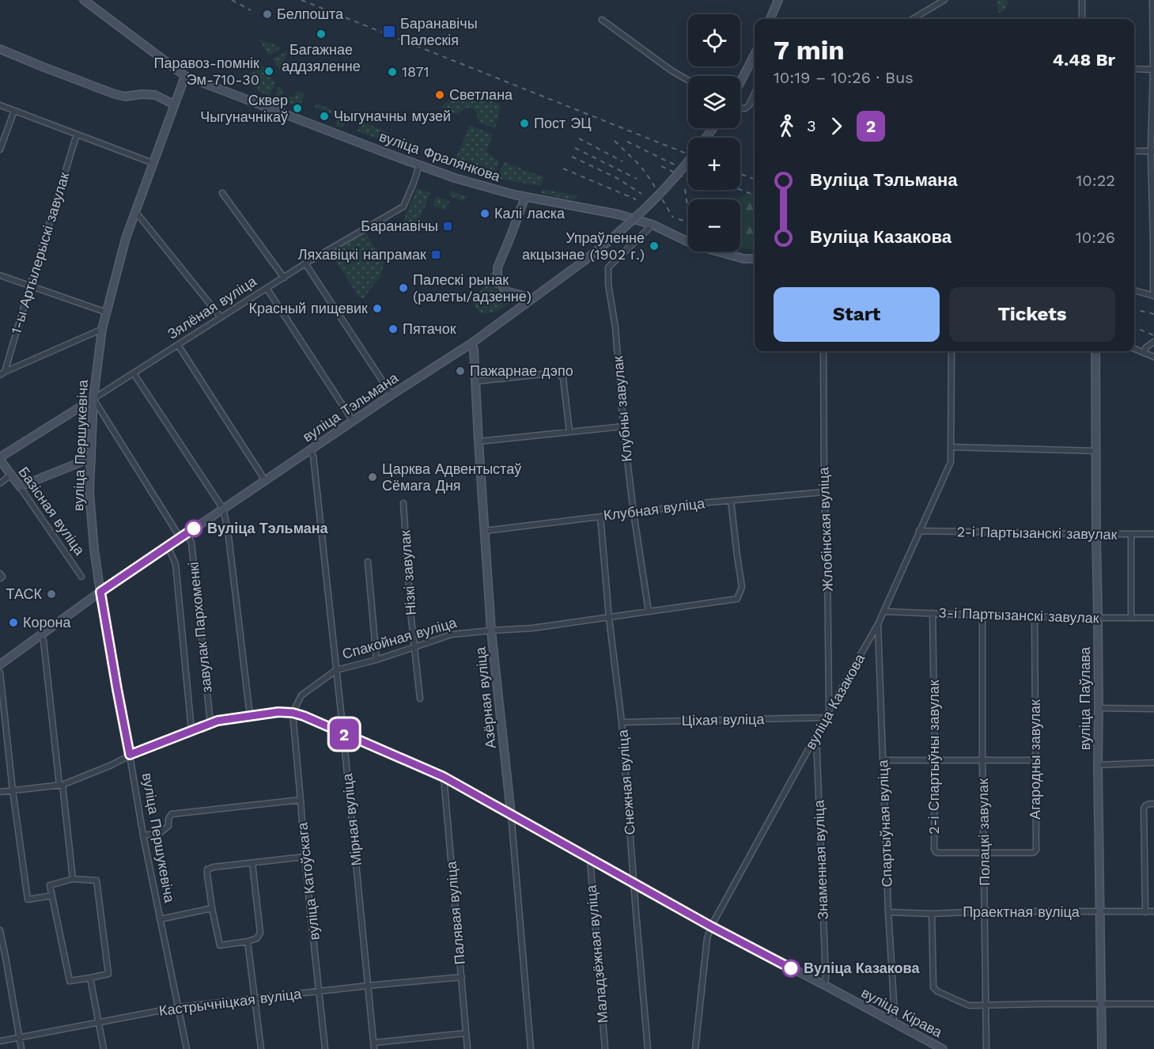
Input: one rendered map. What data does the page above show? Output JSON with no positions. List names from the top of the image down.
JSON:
{
  "streets": {
    "main road": [
      "вуліца Фралянкова",
      "Зялёная вуліца",
      "вуліца Тэльмана",
      "вуліца Першукевіча",
      "Базісная вуліца",
      "Азёрная вуліца",
      "вуліца Паўлава",
      "вуліца Кірава"
    ],
    "street": [
      "1-ы Артылерыскі завулак",
      "Клубны завулак",
      "Клубная вуліца",
      "Жлобінская вуліца",
      "2-і Партызанскі завулак",
      "Нізкі завулак",
      "3-і Партызанскі завулак",
      "завулак Пархоменкі",
      "Спакойная вуліца",
      "вуліца Казакова",
      "Ціхая вуліца",
      "2-і Спартыўны завулак",
      "Агародны завулак",
      "Снежная вуліца",
      "Мірная вуліца",
      "Спартыўная вуліца",
      "Полацкі завулак",
      "Знаменная вуліца",
      "вуліца Катоўскага",
      "Праектная вуліца",
      "Палявая вуліца",
      "Маладзёжная вуліца",
      "Кастрычніцкая вуліца"
    ]
  },
  "crossings": [
    ["вуліца Фралянкова", "Зялёная вуліца"],
    ["вуліца Фралянкова", "Клубны завулак"],
    ["вуліца Фралянкова", "вуліца Першукевіча"],
    ["Зялёная вуліца", "вуліца Першукевіча"],
    ["Зялёная вуліца", "Базісная вуліца"],
    ["Зялёная вуліца", "завулак Пархоменкі"],
    ["вуліца Тэльмана", "вуліца Першукевіча"],
    ["вуліца Тэльмана", "завулак Пархоменкі"],
    ["вуліца Тэльмана", "Азёрная вуліца"],
    ["вуліца Тэльмана", "Мірная вуліца"],
    ["Клубны завулак", "Клубная вуліца"],
    ["Клубны завулак", "Спакойная вуліца"],
    ["вуліца Першукевіча", "завулак Пархоменкі"],
    ["вуліца Першукевіча", "Кастрычніцкая вуліца"],
    ["Клубная вуліца", "Жлобінская вуліца"],
    ["Клубная вуліца", "Спакойная вуліца"],
    ["Клубная вуліца", "Азёрная вуліца"],
    ["Клубная вуліца", "Снежная вуліца"],
    ["Жлобінская вуліца", "вуліца Казакова"],
    ["2-і Партызанскі завулак", "вуліца Паўлава"],
    ["2-і Партызанскі завулак", "вуліца Казакова"],
    ["Нізкі завулак", "Спакойная вуліца"],
    ["3-і Партызанскі завулак", "вуліца Паўлава"],
    ["3-і Партызанскі завулак", "вуліца Казакова"],
    ["3-і Партызанскі завулак", "2-і Спартыўны завулак"],
    ["3-і Партызанскі завулак", "Агародны завулак"],
    ["3-і Партызанскі завулак", "Полацкі завулак"],
    ["Спакойная вуліца", "Азёрная вуліца"],
    ["Спакойная вуліца", "Снежная вуліца"],
    ["Спакойная вуліца", "Мірная вуліца"],
    ["Спакойная вуліца", "вуліца Катоўскага"],
    ["Спакойная вуліца", "вуліца Кірава"],
    ["Азёрная вуліца", "вуліца Кірава"],
    ["вуліца Паўлава", "Праектная вуліца"],
    ["вуліца Казакова", "Ціхая вуліца"],
    ["вуліца Казакова", "Спартыўная вуліца"],
    ["вуліца Казакова", "Знаменная вуліца"],
    ["вуліца Казакова", "вуліца Кірава"],
    ["Ціхая вуліца", "Снежная вуліца"],
    ["2-і Спартыўны завулак", "Агародны завулак"],
    ["2-і Спартыўны завулак", "Полацкі завулак"],
    ["Агародны завулак", "Полацкі завулак"],
    ["Снежная вуліца", "вуліца Кірава"],
    ["Мірная вуліца", "Кастрычніцкая вуліца"],
    ["Мірная вуліца", "вуліца Кірава"],
    ["Спартыўная вуліца", "Праектная вуліца"],
    ["Спартыўная вуліца", "вуліца Кірава"],
    ["Полацкі завулак", "Праектная вуліца"],
    ["Знаменная вуліца", "вуліца Кірава"],
    ["вуліца Катоўскага", "Кастрычніцкая вуліца"],
    ["вуліца Катоўскага", "вуліца Кірава"],
    ["Палявая вуліца", "Кастрычніцкая вуліца"],
    ["Палявая вуліца", "вуліца Кірава"],
    ["Маладзёжная вуліца", "вуліца Кірава"]
  ],
  "places": {
    "other": [
      "Белпошта",
      "Багажнае аддзяленне",
      "Паравоз-помнік Эм-710-30",
      "1871",
      "Светлана",
      "Сквер Чыгуначнікаў",
      "Чыгуначны музей",
      "Пост ЭЦ",
      "Калі ласка",
      "Упраўленне акцызнае (1902 г.)",
      "Палескі рынак (ралеты/адзенне)",
      "Красный пищевик",
      "Пятачок",
      "Пажарнае дэпо",
      "Царква Адвентыстаў Сёмага Дня",
      "Вуліца Тэльмана",
      "ТАСК",
      "Корона",
      "Вуліца Казакова"
    ],
    "transit": ["Баранавічы Палескія", "Баранавічы", "Ляхавіцкі напрамак"]
  },
  "lines": ["bus line 2"],
  "page": {
    "on_map": "2",
    "map_buttons": ["+", "−"],
    "heading": ["7 min", "10:19 – 10:26 · Bus", "4.48 Br"],
    "legs": ["3", "2"],
    "list": [
      {
        "name": "Вуліца Тэльмана",
        "value": "10:22"
      },
      {
        "name": "Вуліца Казакова",
        "value": "10:26"
      }
    ],
    "buttons": ["Start", "Tickets"]
  }
}
